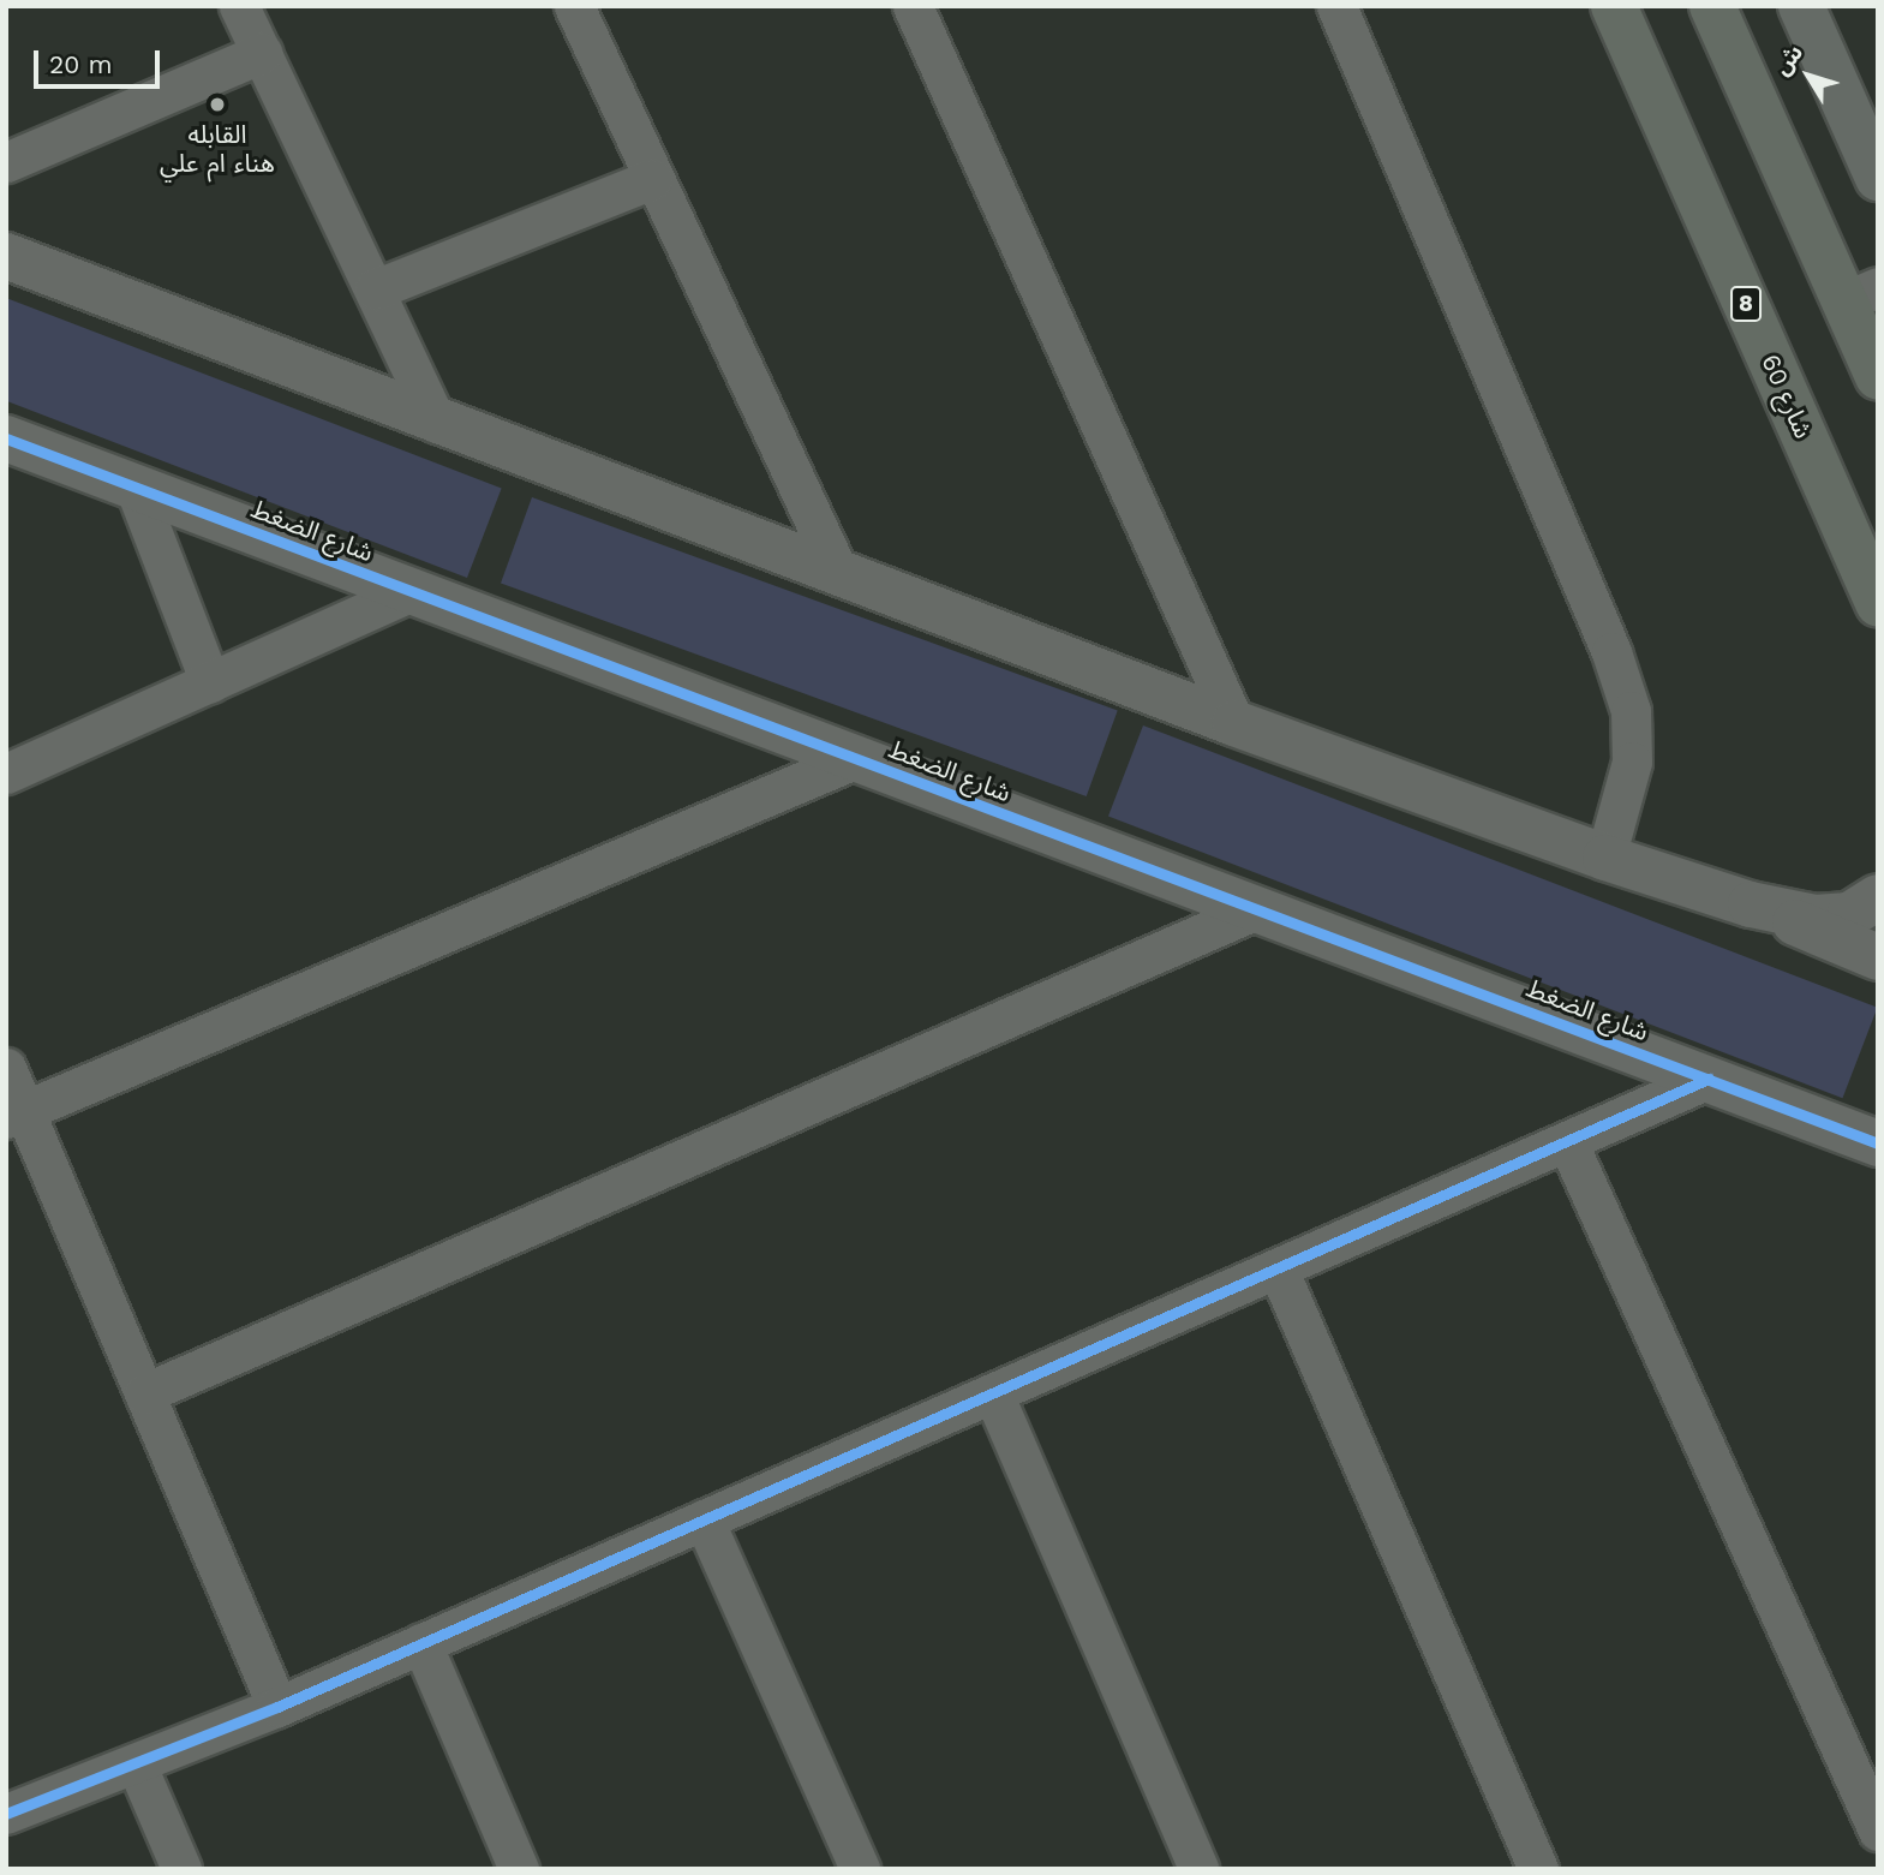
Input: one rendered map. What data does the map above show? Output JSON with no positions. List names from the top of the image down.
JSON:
{
  "streets": {
    "highway": ["8", "شارع 60"],
    "street": ["شارع الضغط"]
  },
  "places": ["القابله هناء ام علي"],
  "scale_bar": "20 m",
  "north": "top left"
}
